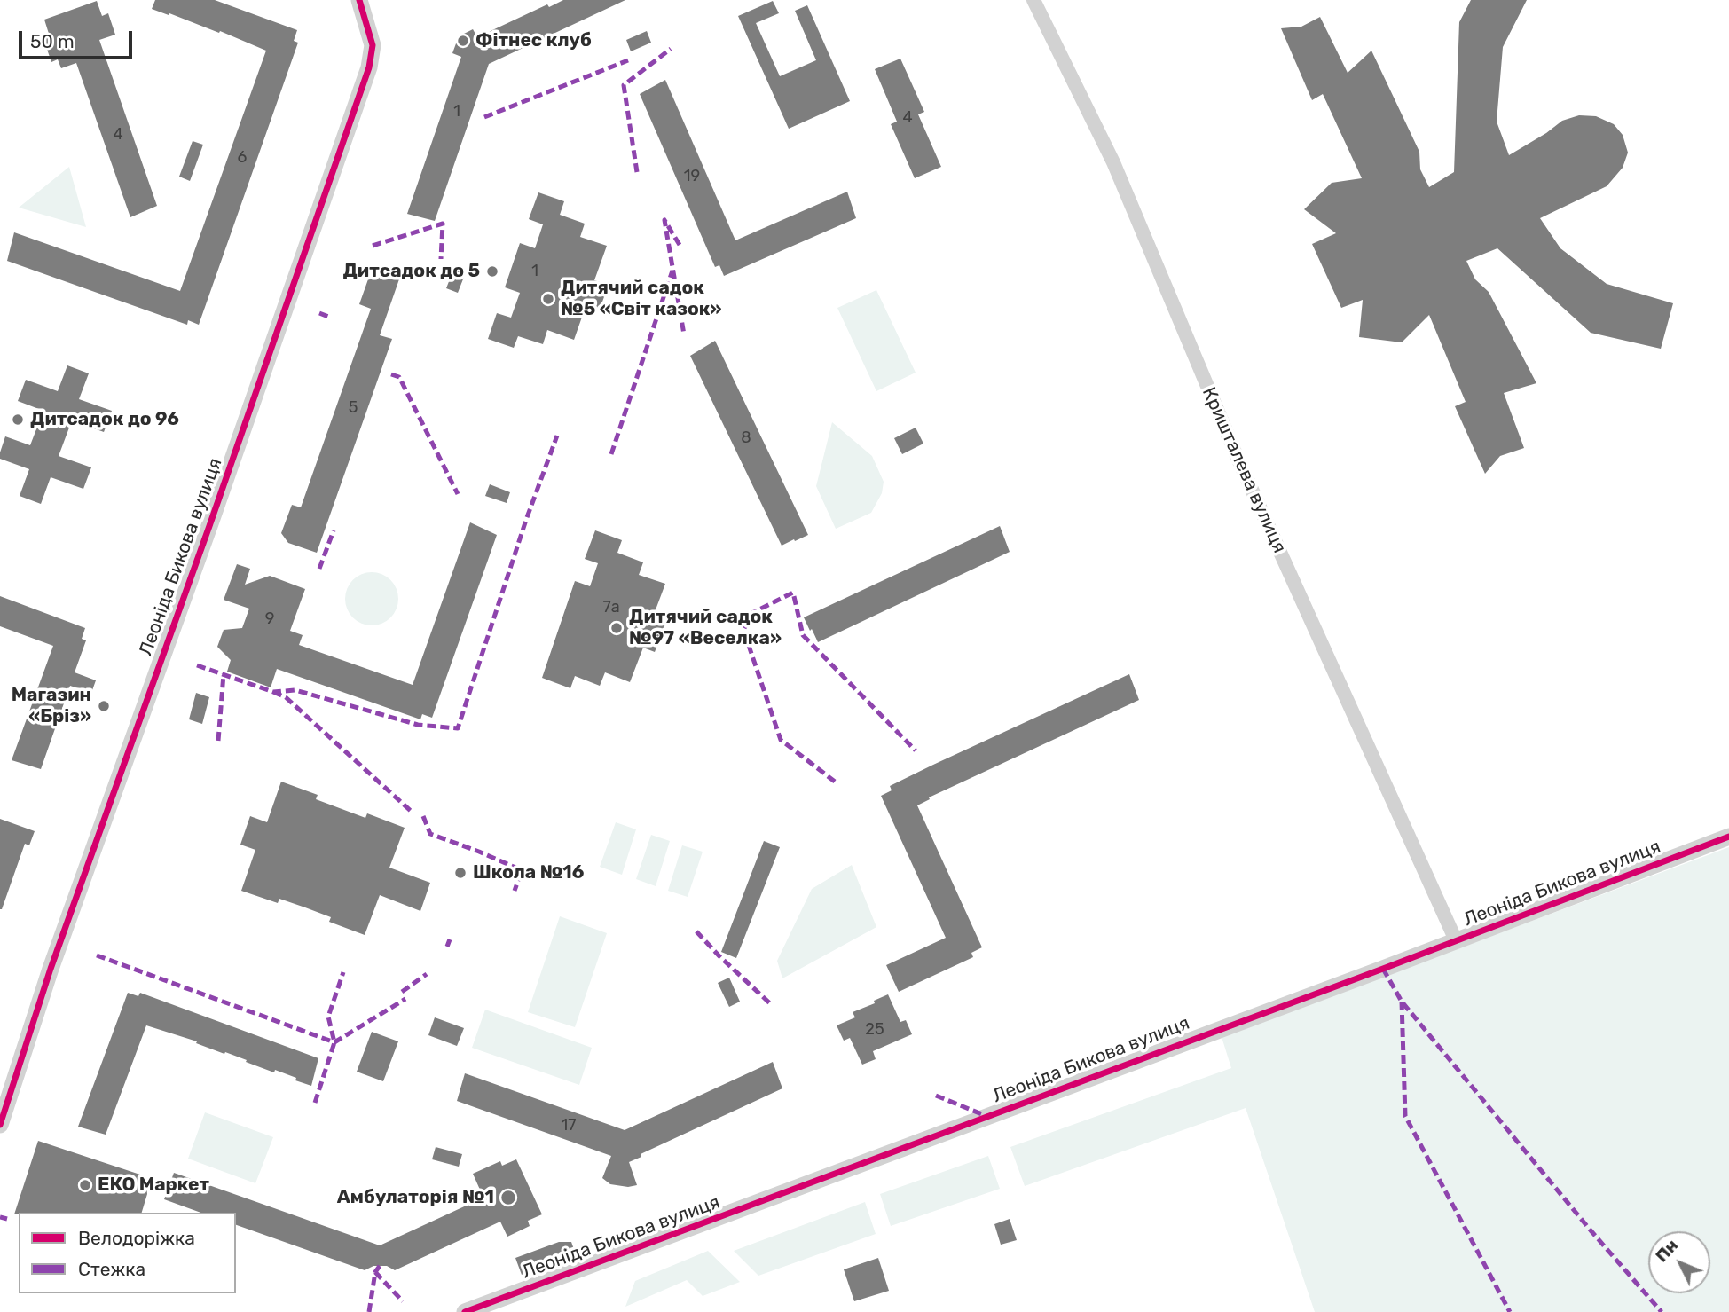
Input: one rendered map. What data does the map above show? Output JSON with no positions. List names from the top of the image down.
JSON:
{
  "streets": {
    "street": ["Кришталева вулиця", "Леоніда Бикова вулиця"]
  },
  "crossings": [
    ["Кришталева вулиця", "Леоніда Бикова вулиця"]
  ],
  "places": [
    "Фітнес клуб",
    "Дитсадок до 5",
    "Дитячий садок №5 «Світ казок»",
    "Дитсадок до 96",
    "Дитячий садок №97 «Веселка»",
    "Магазин «Бріз»",
    "Школа №16",
    "ЕКО Маркет",
    "Амбулаторія №1"
  ],
  "house_numbers": [
    "1",
    "4",
    "4",
    "6",
    "19",
    "1",
    "5",
    "8",
    "7а",
    "9",
    "25",
    "17"
  ],
  "legend": ["Велодоріжка", "Стежка"],
  "scale_bar": "50 m",
  "north": "top left"
}
